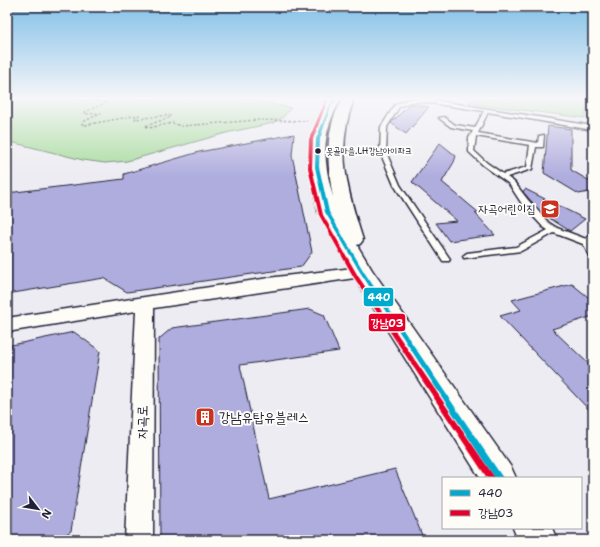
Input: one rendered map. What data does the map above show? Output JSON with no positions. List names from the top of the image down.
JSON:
{
  "streets": {
    "street": ["자곡로"]
  },
  "places": {
    "other": ["못골마을.LH강남아이파크"],
    "school or university": ["자곡어린이집"],
    "building": ["강남유탑유블레스"]
  },
  "lines": ["transit line 440", "transit line 강남03"],
  "legend": ["440", "강남03"],
  "north": "bottom right"
}
